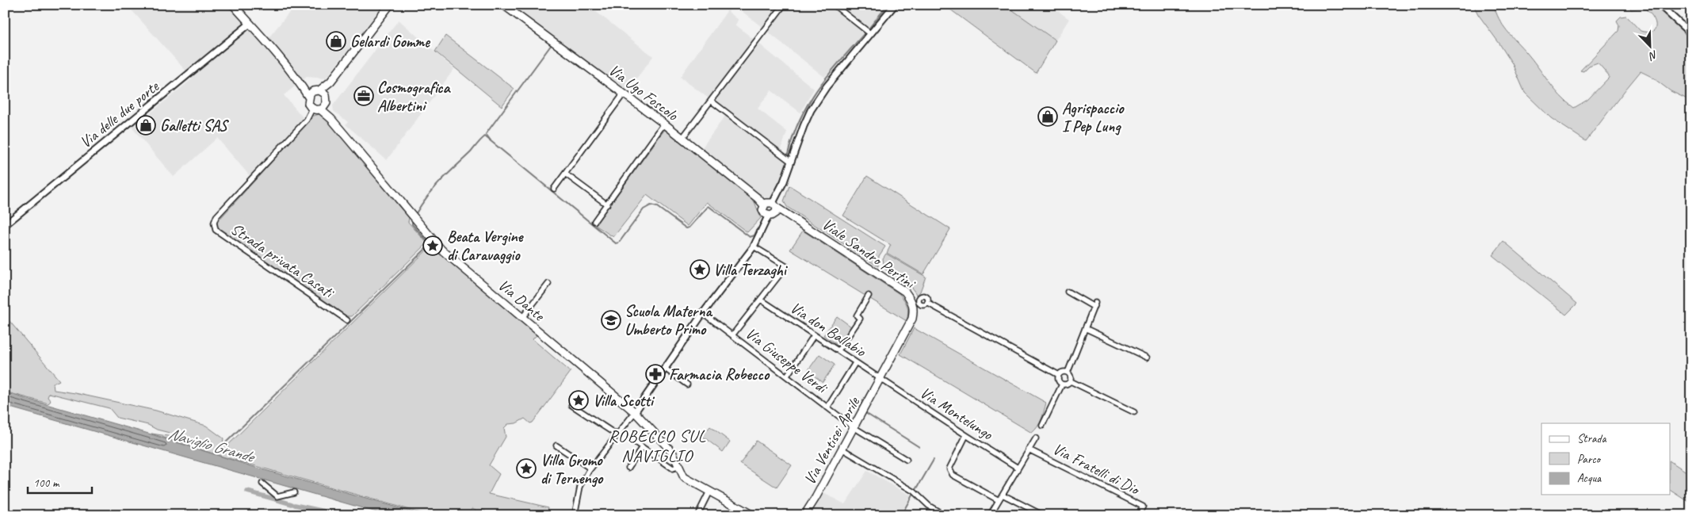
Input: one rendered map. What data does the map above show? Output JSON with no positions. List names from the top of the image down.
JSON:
{
  "streets": {
    "main road": [
      "Via Ugo Foscolo",
      "Viale Sandro Pertini",
      "Via Dante",
      "Via Ventisei Aprile"
    ],
    "street": [
      "Via delle due porte",
      "Strada privata Casati",
      "Via don Ballabio",
      "Via Giuseppe Verdi",
      "Via Montelungo",
      "Via Fratelli di Dio"
    ]
  },
  "crossings": [
    ["Via Ugo Foscolo", "Viale Sandro Pertini"],
    ["Viale Sandro Pertini", "Via don Ballabio"],
    ["Viale Sandro Pertini", "Via Montelungo"],
    ["Viale Sandro Pertini", "Via Ventisei Aprile"],
    ["Strada privata Casati", "Via Dante"],
    ["Via don Ballabio", "Via Montelungo"],
    ["Via don Ballabio", "Via Ventisei Aprile"],
    ["Via Giuseppe Verdi", "Via Ventisei Aprile"],
    ["Via Montelungo", "Via Ventisei Aprile"]
  ],
  "districts": ["ROBECCO SUL NAVIGLIO"],
  "water": ["Naviglio Grande"],
  "places": {
    "shop": ["Gelardi Gomme", "Agrispaccio I Pep Lung", "Galletti SAS"],
    "office": ["Cosmografica Albertini"],
    "place": [
      "Beata Vergine di Caravaggio",
      "Villa Terzaghi",
      "Villa Scotti",
      "Villa Gromo di Ternengo"
    ],
    "school or university": ["Scuola Materna Umberto Primo"],
    "pharmacy": ["Farmacia Robecco"]
  },
  "legend": ["Strada", "Parco", "Acqua"],
  "scale_bar": "100 m",
  "north": "bottom right"
}
